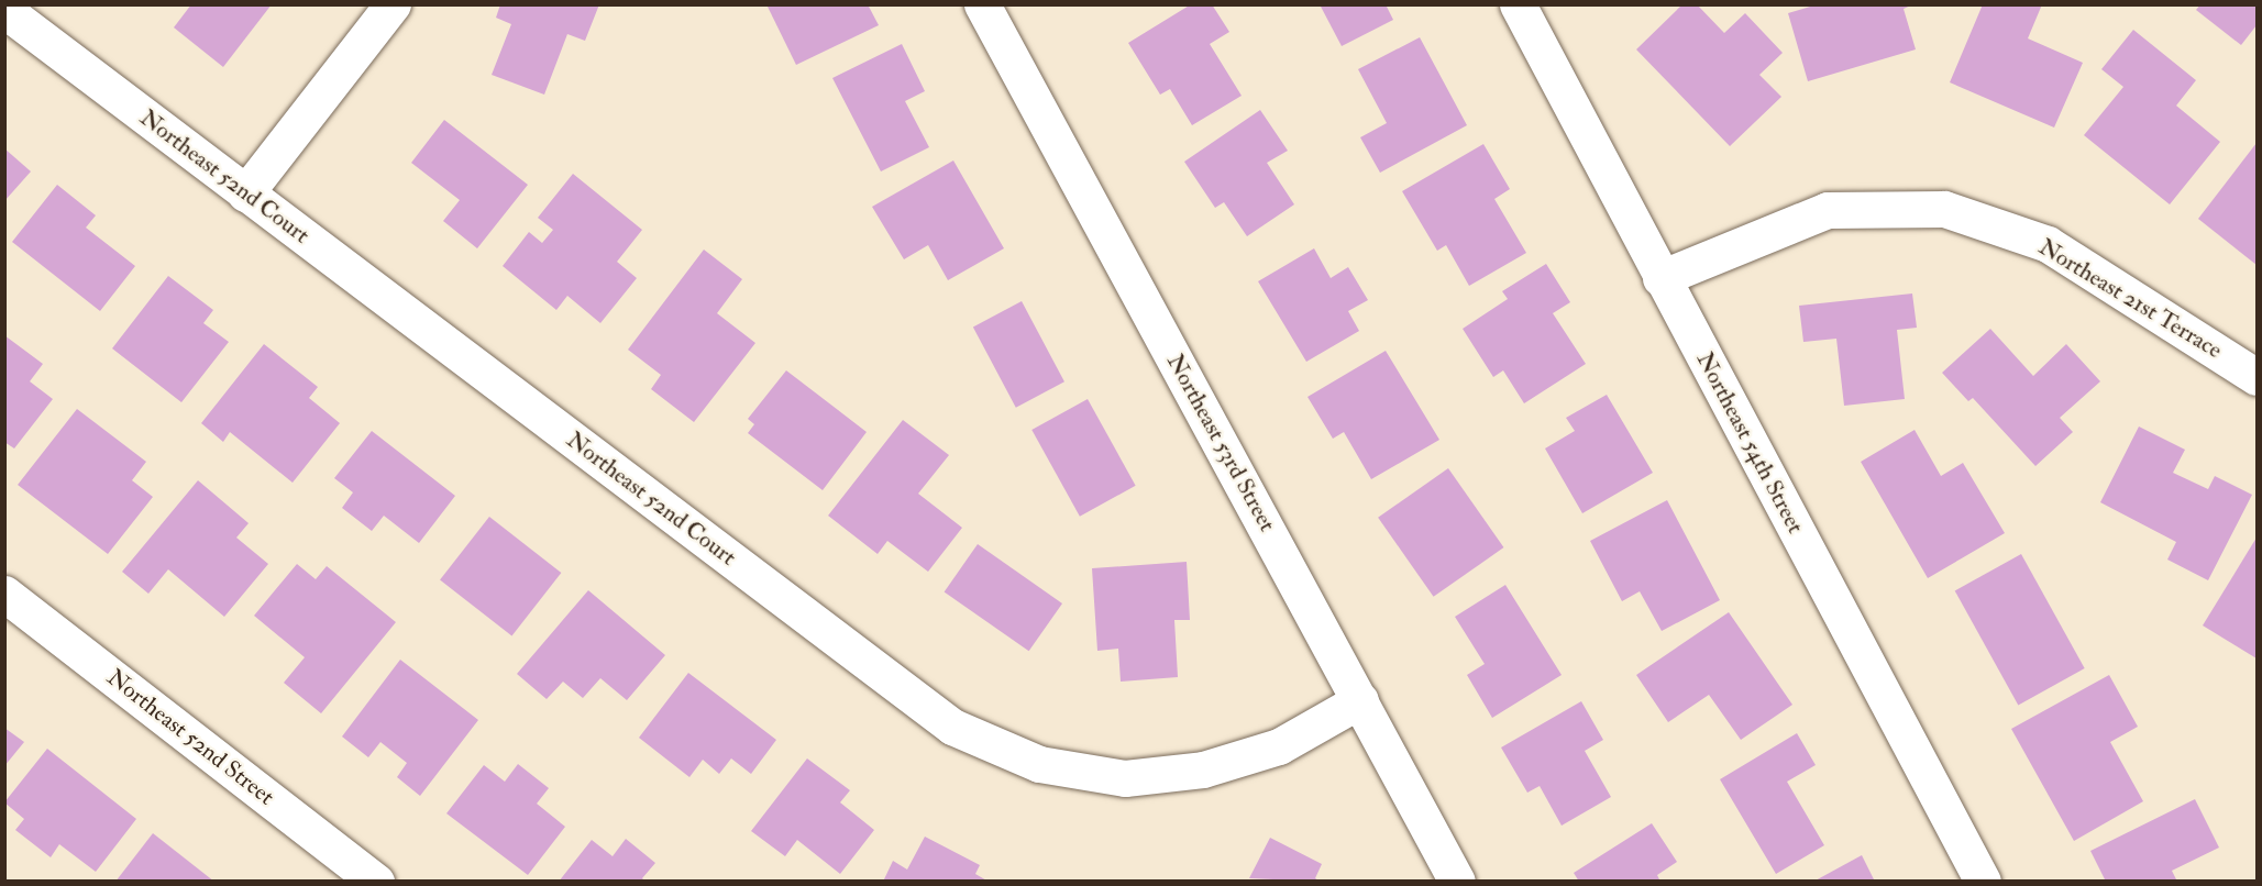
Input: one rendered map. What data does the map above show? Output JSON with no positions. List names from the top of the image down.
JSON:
{
  "streets": {
    "street": [
      "Northeast 52nd Court",
      "Northeast 21st Terrace",
      "Northeast 53rd Street",
      "Northeast 54th Street",
      "Northeast 52nd Street"
    ]
  },
  "crossings": [
    ["Northeast 52nd Court", "Northeast 53rd Street"],
    ["Northeast 21st Terrace", "Northeast 54th Street"]
  ]
}
